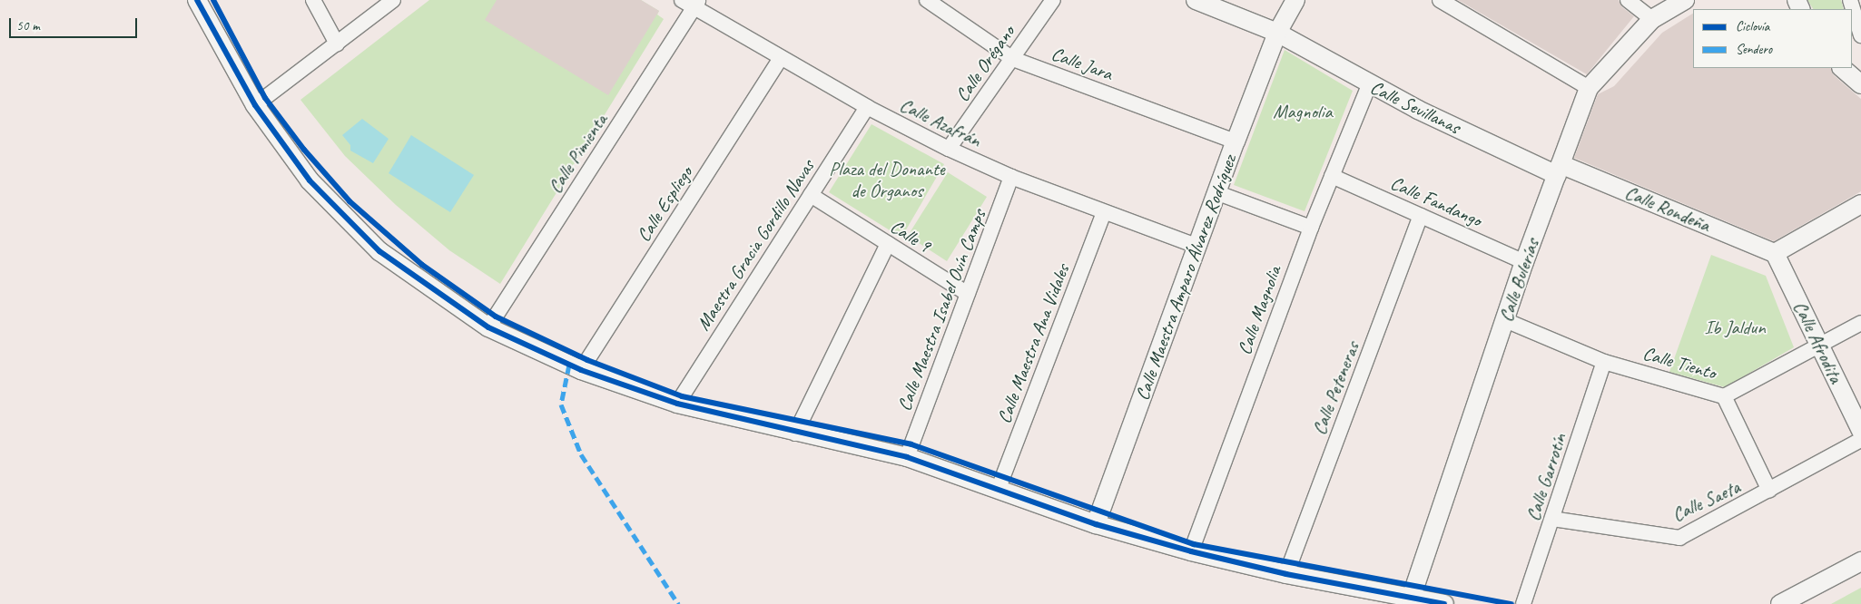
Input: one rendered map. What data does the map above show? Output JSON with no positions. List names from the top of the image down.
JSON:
{
  "streets": {
    "street": [
      "Calle Orégano",
      "Calle Jara",
      "Calle Sevillanas",
      "Calle Azafrán",
      "Calle Pimienta",
      "Calle Fandango",
      "Calle Espliego",
      "Calle Rondeña",
      "Calle 9",
      "Maestra Gracia Gordillo Navas",
      "Calle Maestra Amparo Álvarez Rodríguez",
      "Calle Bulerías",
      "Calle Maestra Isabel Ovín Camps",
      "Calle Magnolia",
      "Calle Afrodita",
      "Calle Maestra Ana Vidales",
      "Calle Tiento",
      "Calle Peteneras",
      "Calle Garrotín",
      "Calle Saeta"
    ]
  },
  "crossings": [
    ["Calle Orégano", "Calle Jara"],
    ["Calle Orégano", "Calle Azafrán"],
    ["Calle Jara", "Calle Maestra Amparo Álvarez Rodríguez"],
    ["Calle Sevillanas", "Calle Rondeña"],
    ["Calle Sevillanas", "Calle Maestra Amparo Álvarez Rodríguez"],
    ["Calle Sevillanas", "Calle Bulerías"],
    ["Calle Sevillanas", "Calle Magnolia"],
    ["Calle Azafrán", "Calle Pimienta"],
    ["Calle Azafrán", "Calle Espliego"],
    ["Calle Azafrán", "Maestra Gracia Gordillo Navas"],
    ["Calle Azafrán", "Calle Maestra Amparo Álvarez Rodríguez"],
    ["Calle Azafrán", "Calle Maestra Isabel Ovín Camps"],
    ["Calle Azafrán", "Calle Maestra Ana Vidales"],
    ["Calle Fandango", "Calle Bulerías"],
    ["Calle Fandango", "Calle Magnolia"],
    ["Calle Fandango", "Calle Peteneras"],
    ["Calle Rondeña", "Calle Bulerías"],
    ["Calle Rondeña", "Calle Afrodita"],
    ["Calle 9", "Maestra Gracia Gordillo Navas"],
    ["Calle 9", "Calle Maestra Isabel Ovín Camps"],
    ["Calle Bulerías", "Calle Tiento"],
    ["Calle Afrodita", "Calle Tiento"],
    ["Calle Tiento", "Calle Garrotín"],
    ["Calle Garrotín", "Calle Saeta"]
  ],
  "parks": ["Magnolia", "Plaza del Donante de Órganos", "Ib Jaldun"],
  "legend": ["Ciclovía", "Sendero"],
  "scale_bar": "50 m"
}
